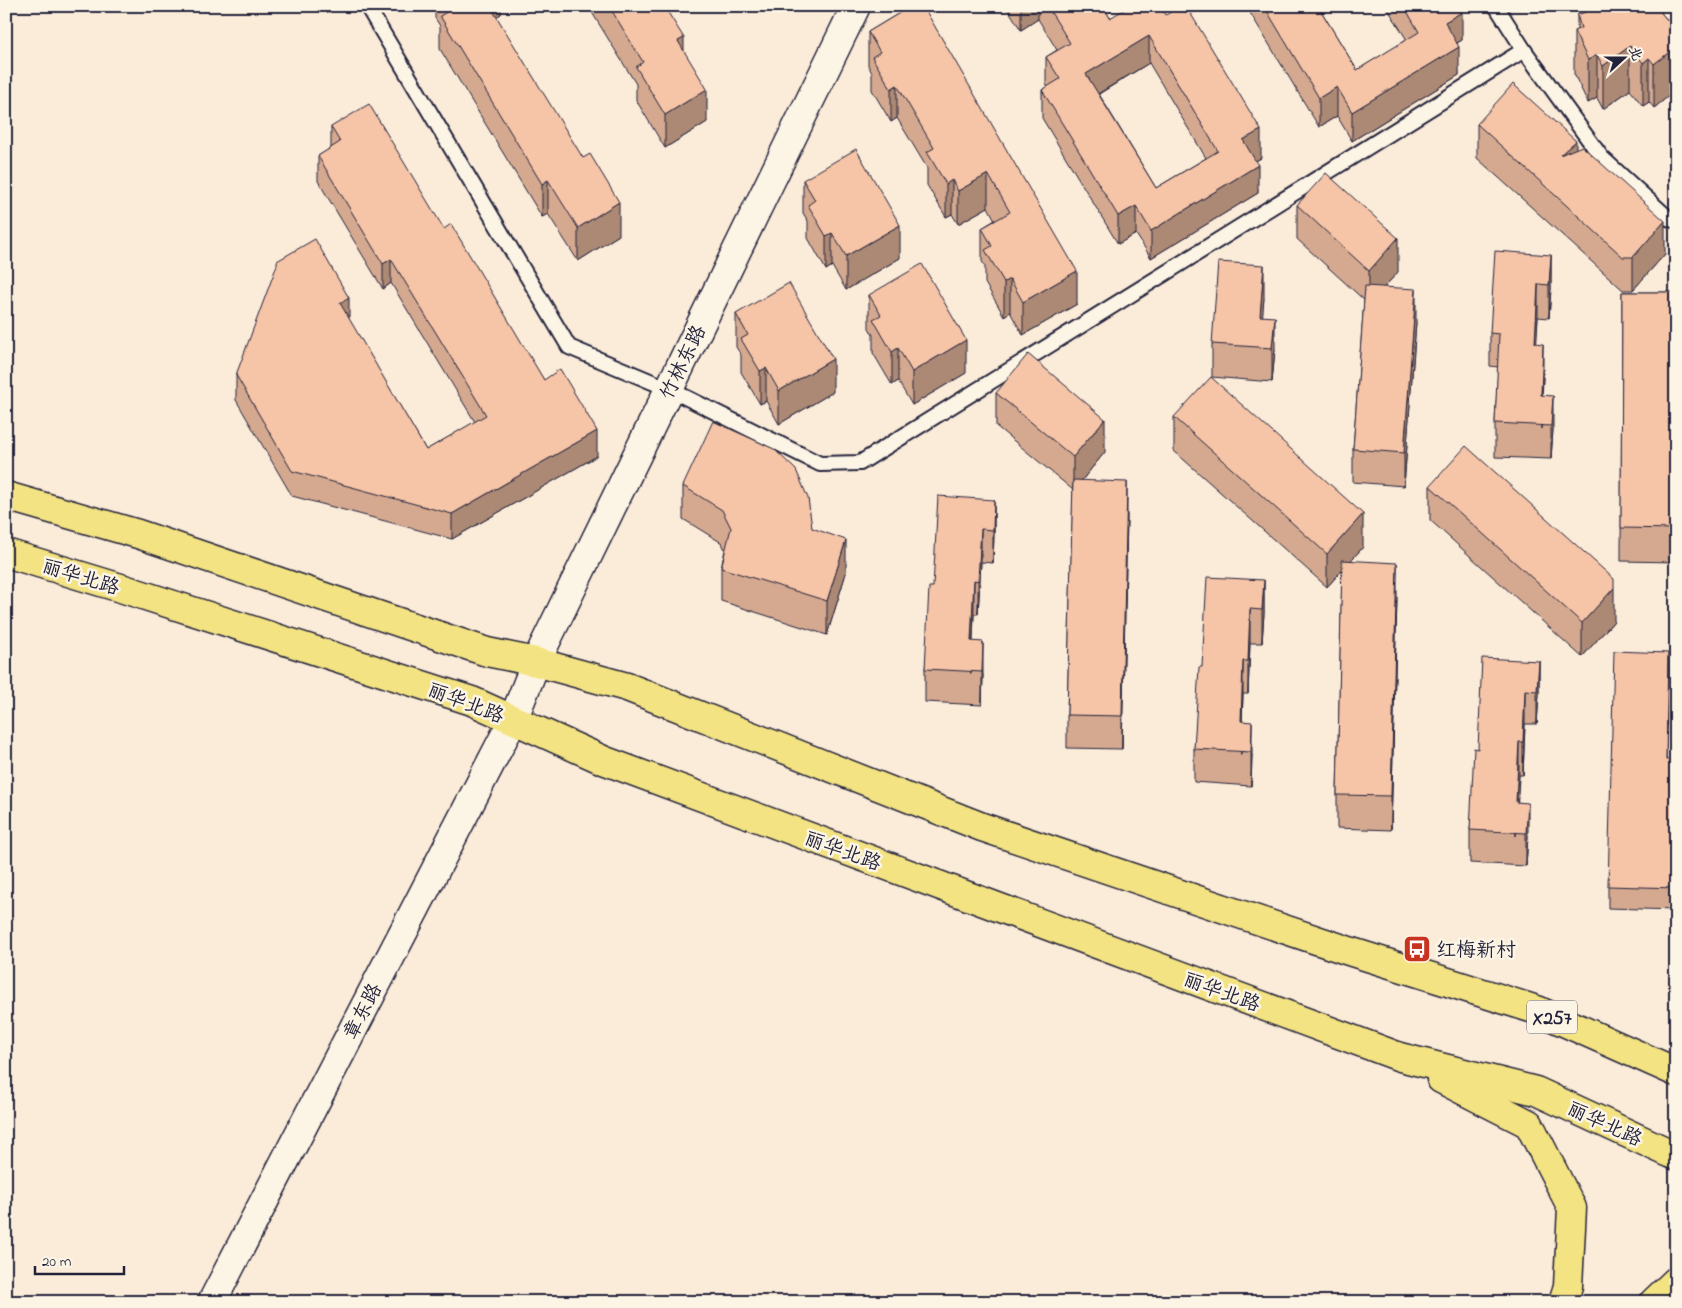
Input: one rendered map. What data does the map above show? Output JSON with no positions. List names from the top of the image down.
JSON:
{
  "streets": {
    "main road": ["丽华北路", "X257"],
    "street": ["竹林东路", "章东路"]
  },
  "crossings": [
    ["竹林东路", "丽华北路"],
    ["竹林东路", "章东路"],
    ["竹林东路", "X257"],
    ["丽华北路", "章东路"]
  ],
  "places": {
    "bus stop": ["红梅新村"]
  },
  "scale_bar": "20 m",
  "north": "right"
}
